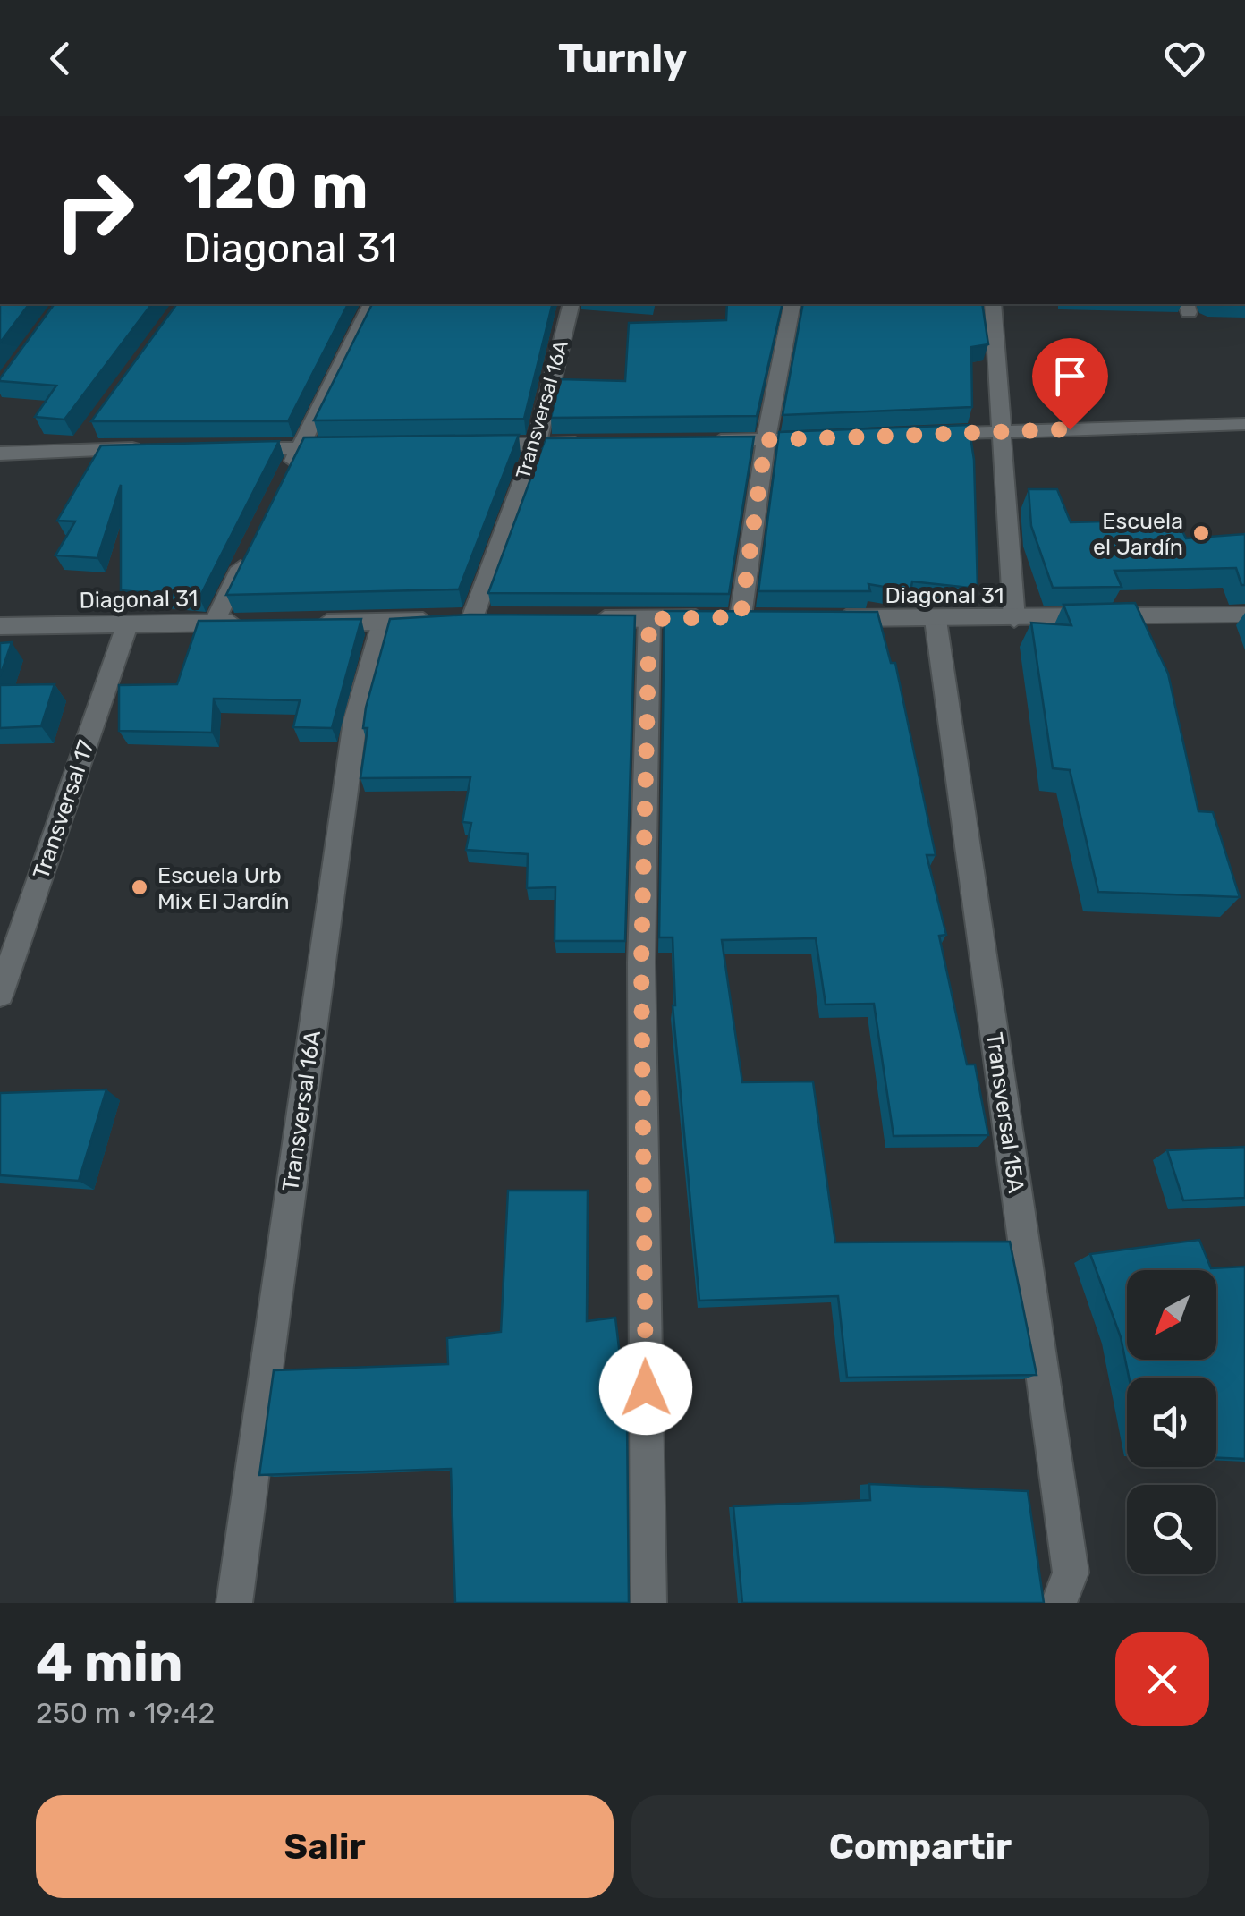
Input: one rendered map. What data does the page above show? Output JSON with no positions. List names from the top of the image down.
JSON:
{
  "streets": {
    "street": [
      "Transversal 16A",
      "Diagonal 31",
      "Transversal 17",
      "Transversal 15A"
    ]
  },
  "crossings": [
    ["Diagonal 31", "Transversal 17"],
    ["Diagonal 31", "Transversal 15A"]
  ],
  "places": ["Escuela el Jardín", "Escuela Urb Mix El Jardín"],
  "north": "bottom left",
  "page": {
    "header": "Turnly",
    "turn": ["120 m", "Diagonal 31"],
    "heading": ["4 min", "250 m · 19:42"],
    "buttons": ["Salir", "Compartir"]
  }
}
